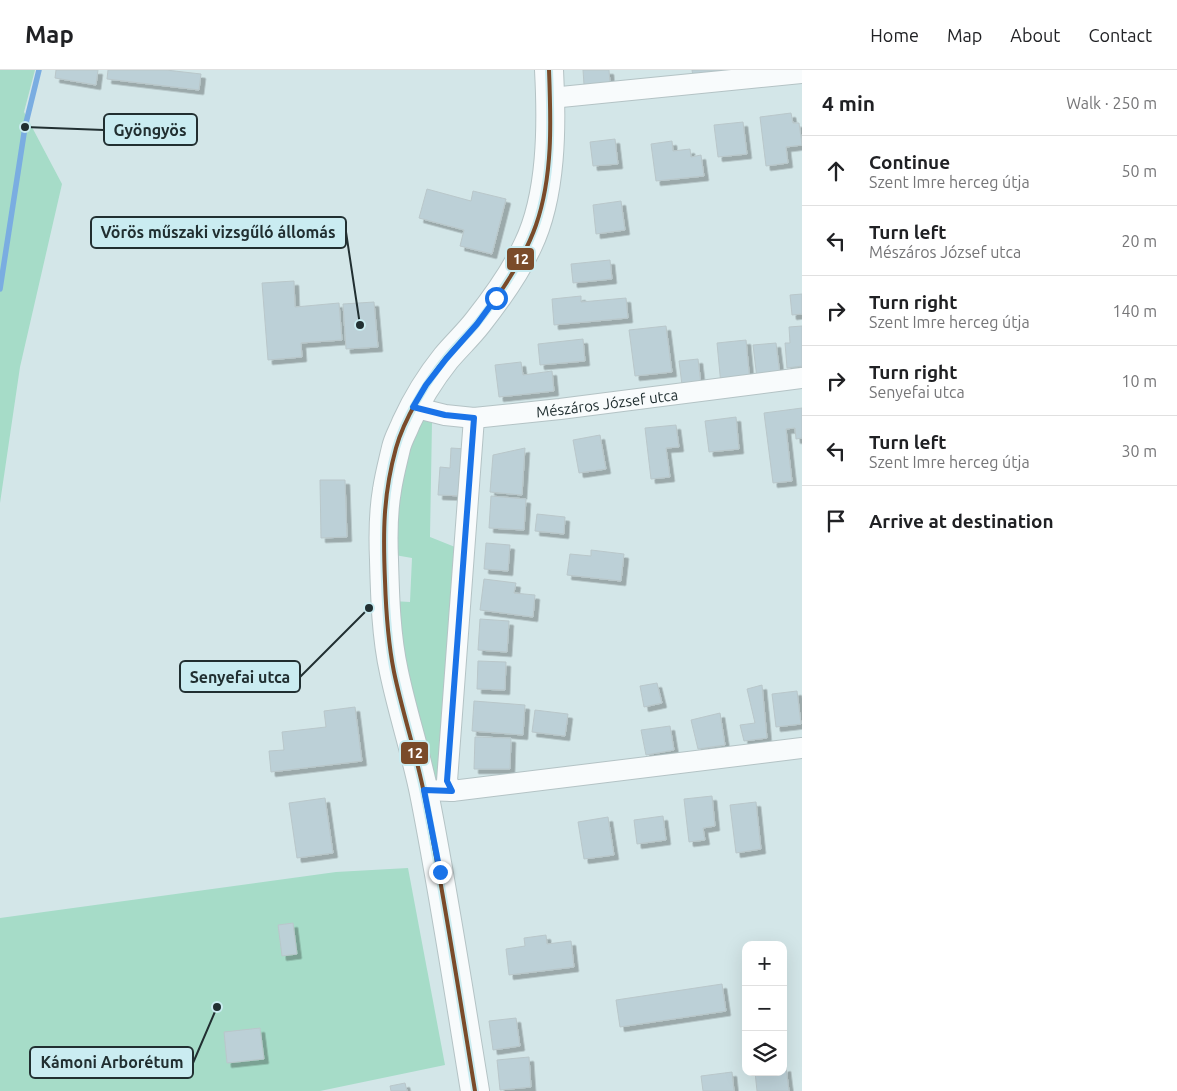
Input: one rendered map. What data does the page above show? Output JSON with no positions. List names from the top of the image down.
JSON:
{
  "streets": {
    "street": ["Mészáros József utca"]
  },
  "places": [
    "Gyöngyös",
    "Vörös műszaki vizsgűló állomás",
    "Senyefai utca",
    "Kámoni Arborétum"
  ],
  "lines": ["transit line 12"],
  "page": {
    "header": "Map",
    "nav": [
      "Home",
      "Map",
      "About",
      "Contact"
    ],
    "heading": ["4 min", "Walk · 250 m"],
    "list": [
      ["Continue", "Szent Imre herceg útja", "50 m"],
      ["Turn left", "Mészáros József utca", "20 m"],
      ["Turn right", "Szent Imre herceg útja", "140 m"],
      ["Turn right", "Senyefai utca", "10 m"],
      ["Turn left", "Szent Imre herceg útja", "30 m"],
      "Arrive at destination"
    ],
    "map_buttons": ["+", "−"]
  }
}
